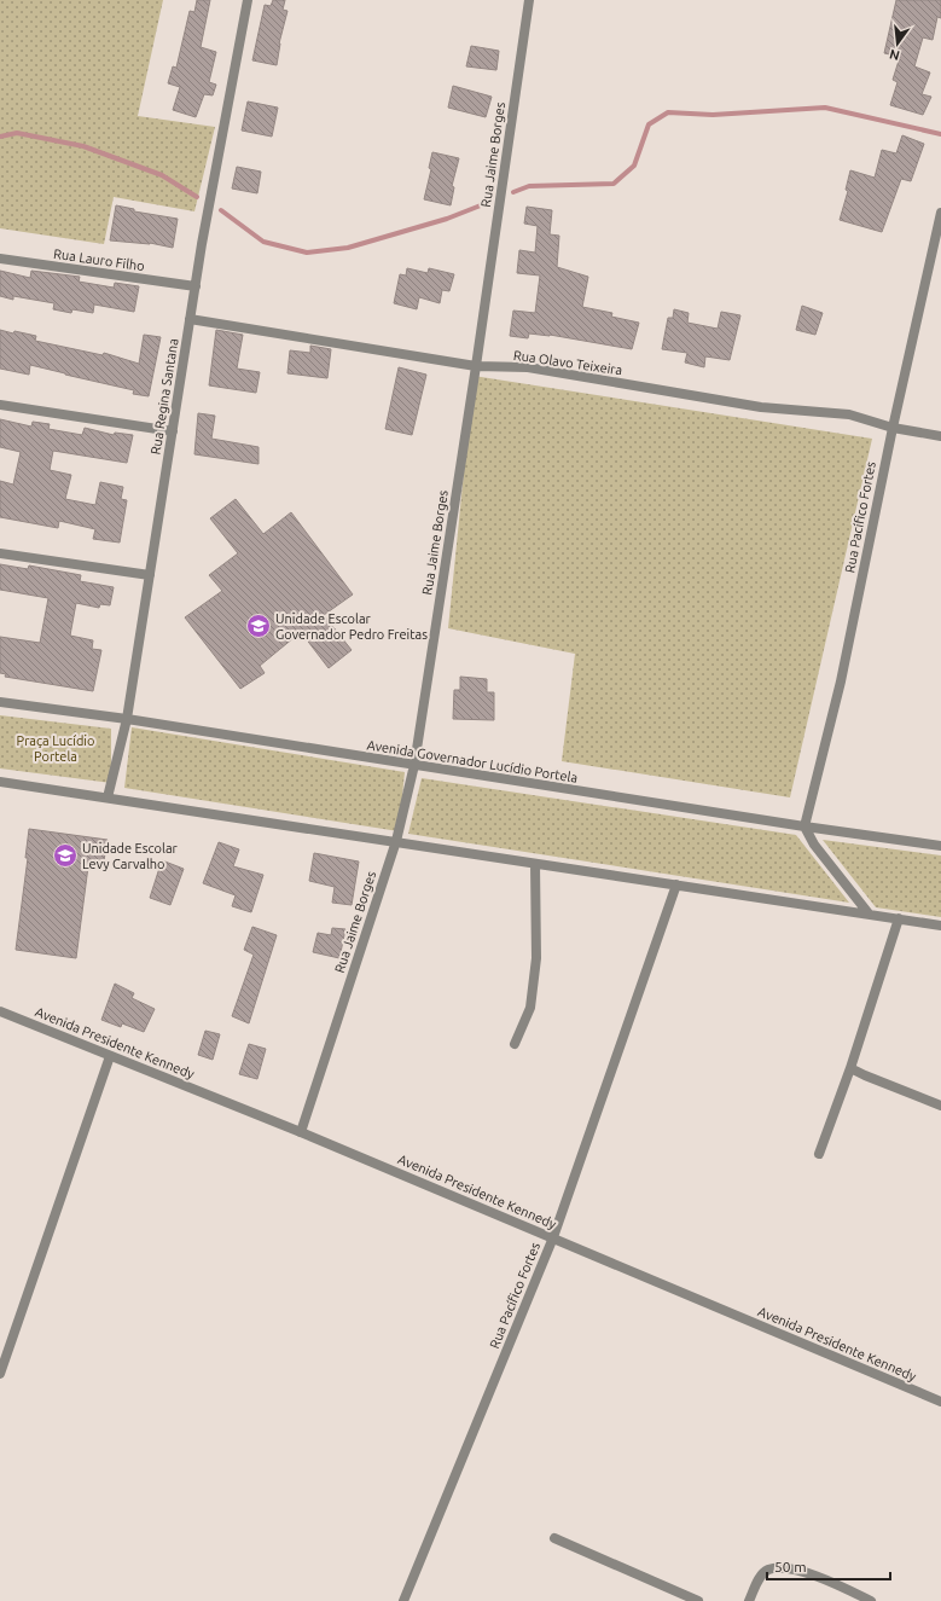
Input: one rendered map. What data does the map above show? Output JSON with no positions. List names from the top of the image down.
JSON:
{
  "streets": {
    "street": [
      "Rua Jaime Borges",
      "Rua Lauro Filho",
      "Rua Olavo Teixeira",
      "Rua Regina Santana",
      "Rua Pacífico Fortes",
      "Avenida Governador Lucídio Portela",
      "Avenida Presidente Kennedy"
    ]
  },
  "crossings": [
    ["Rua Jaime Borges", "Rua Olavo Teixeira"],
    ["Rua Jaime Borges", "Avenida Governador Lucídio Portela"],
    ["Rua Jaime Borges", "Avenida Presidente Kennedy"],
    ["Rua Lauro Filho", "Rua Regina Santana"],
    ["Rua Olavo Teixeira", "Rua Regina Santana"],
    ["Rua Olavo Teixeira", "Rua Pacífico Fortes"],
    ["Rua Regina Santana", "Avenida Governador Lucídio Portela"],
    ["Rua Pacífico Fortes", "Avenida Governador Lucídio Portela"],
    ["Rua Pacífico Fortes", "Avenida Presidente Kennedy"]
  ],
  "parks": ["Praça Lucídio Portela"],
  "places": {
    "school or university": ["Unidade Escolar Governador Pedro Freitas", "Unidade Escolar Levy Carvalho"]
  },
  "scale_bar": "50 m",
  "north": "bottom"
}
